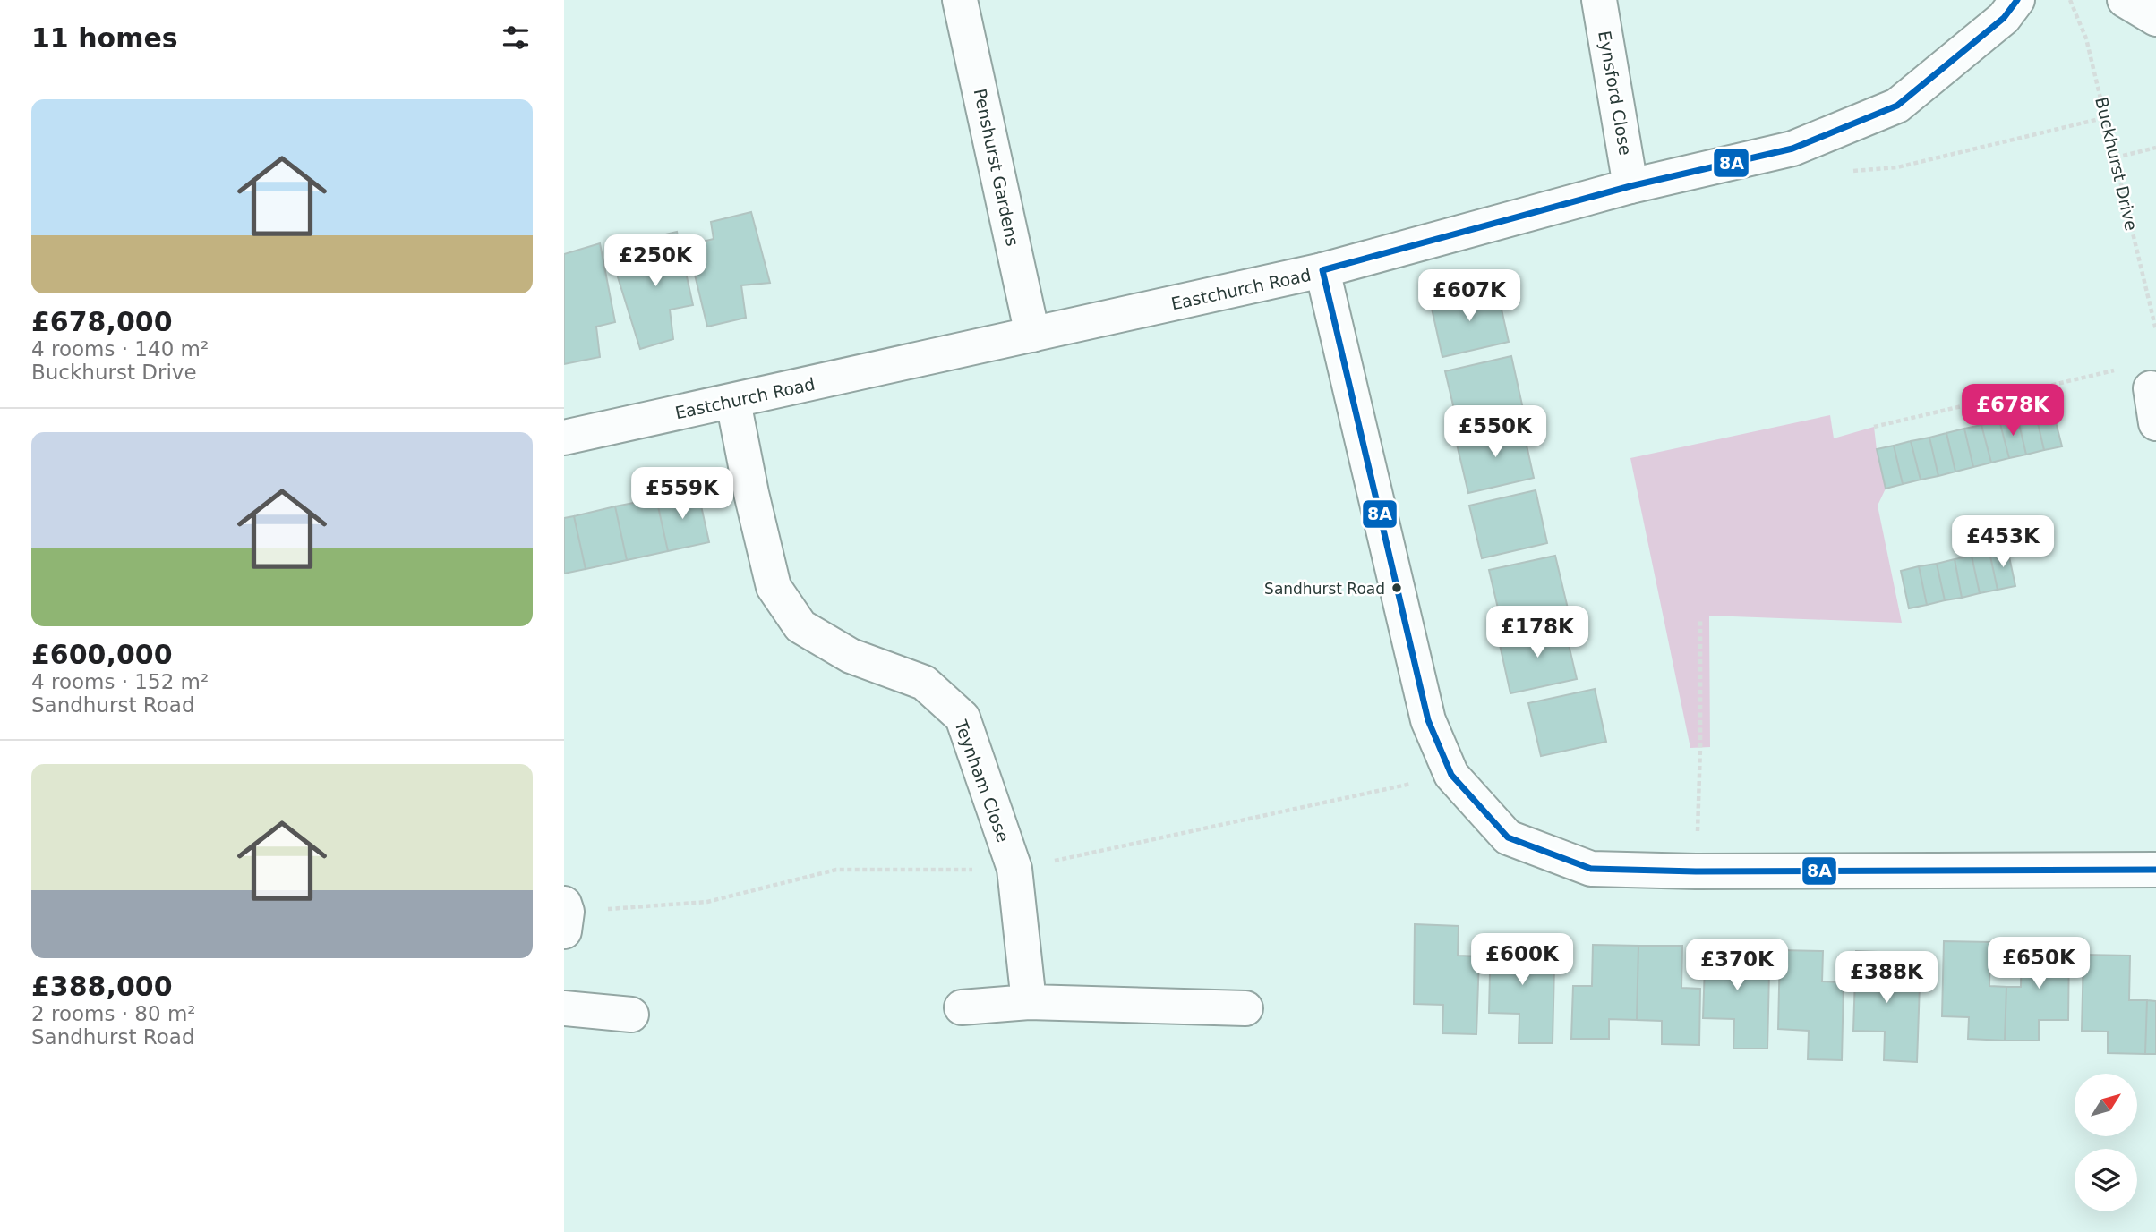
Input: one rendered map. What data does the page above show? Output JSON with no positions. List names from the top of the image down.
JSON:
{
  "streets": {
    "street": [
      "Eynsford Close",
      "Penshurst Gardens",
      "Eastchurch Road",
      "Teynham Close"
    ],
    "path": ["Buckhurst Drive"]
  },
  "crossings": [
    ["Eynsford Close", "Eastchurch Road"],
    ["Penshurst Gardens", "Eastchurch Road"],
    ["Eastchurch Road", "Teynham Close"]
  ],
  "places": ["Sandhurst Road"],
  "lines": ["transit line 8A"],
  "north": "top right",
  "page": {
    "heading": "11 homes",
    "list": [
      {
        "name": "£678,000",
        "note": "4 rooms · 140 m² · Buckhurst Drive"
      },
      {
        "name": "£600,000",
        "note": "4 rooms · 152 m² · Sandhurst Road"
      },
      {
        "name": "£388,000",
        "note": "2 rooms · 80 m² · Sandhurst Road"
      }
    ],
    "price": [
      "£250K",
      "£607K",
      "£678K",
      "£550K",
      "£559K",
      "£453K",
      "£178K",
      "£600K",
      "£650K",
      "£370K",
      "£388K"
    ]
  }
}
